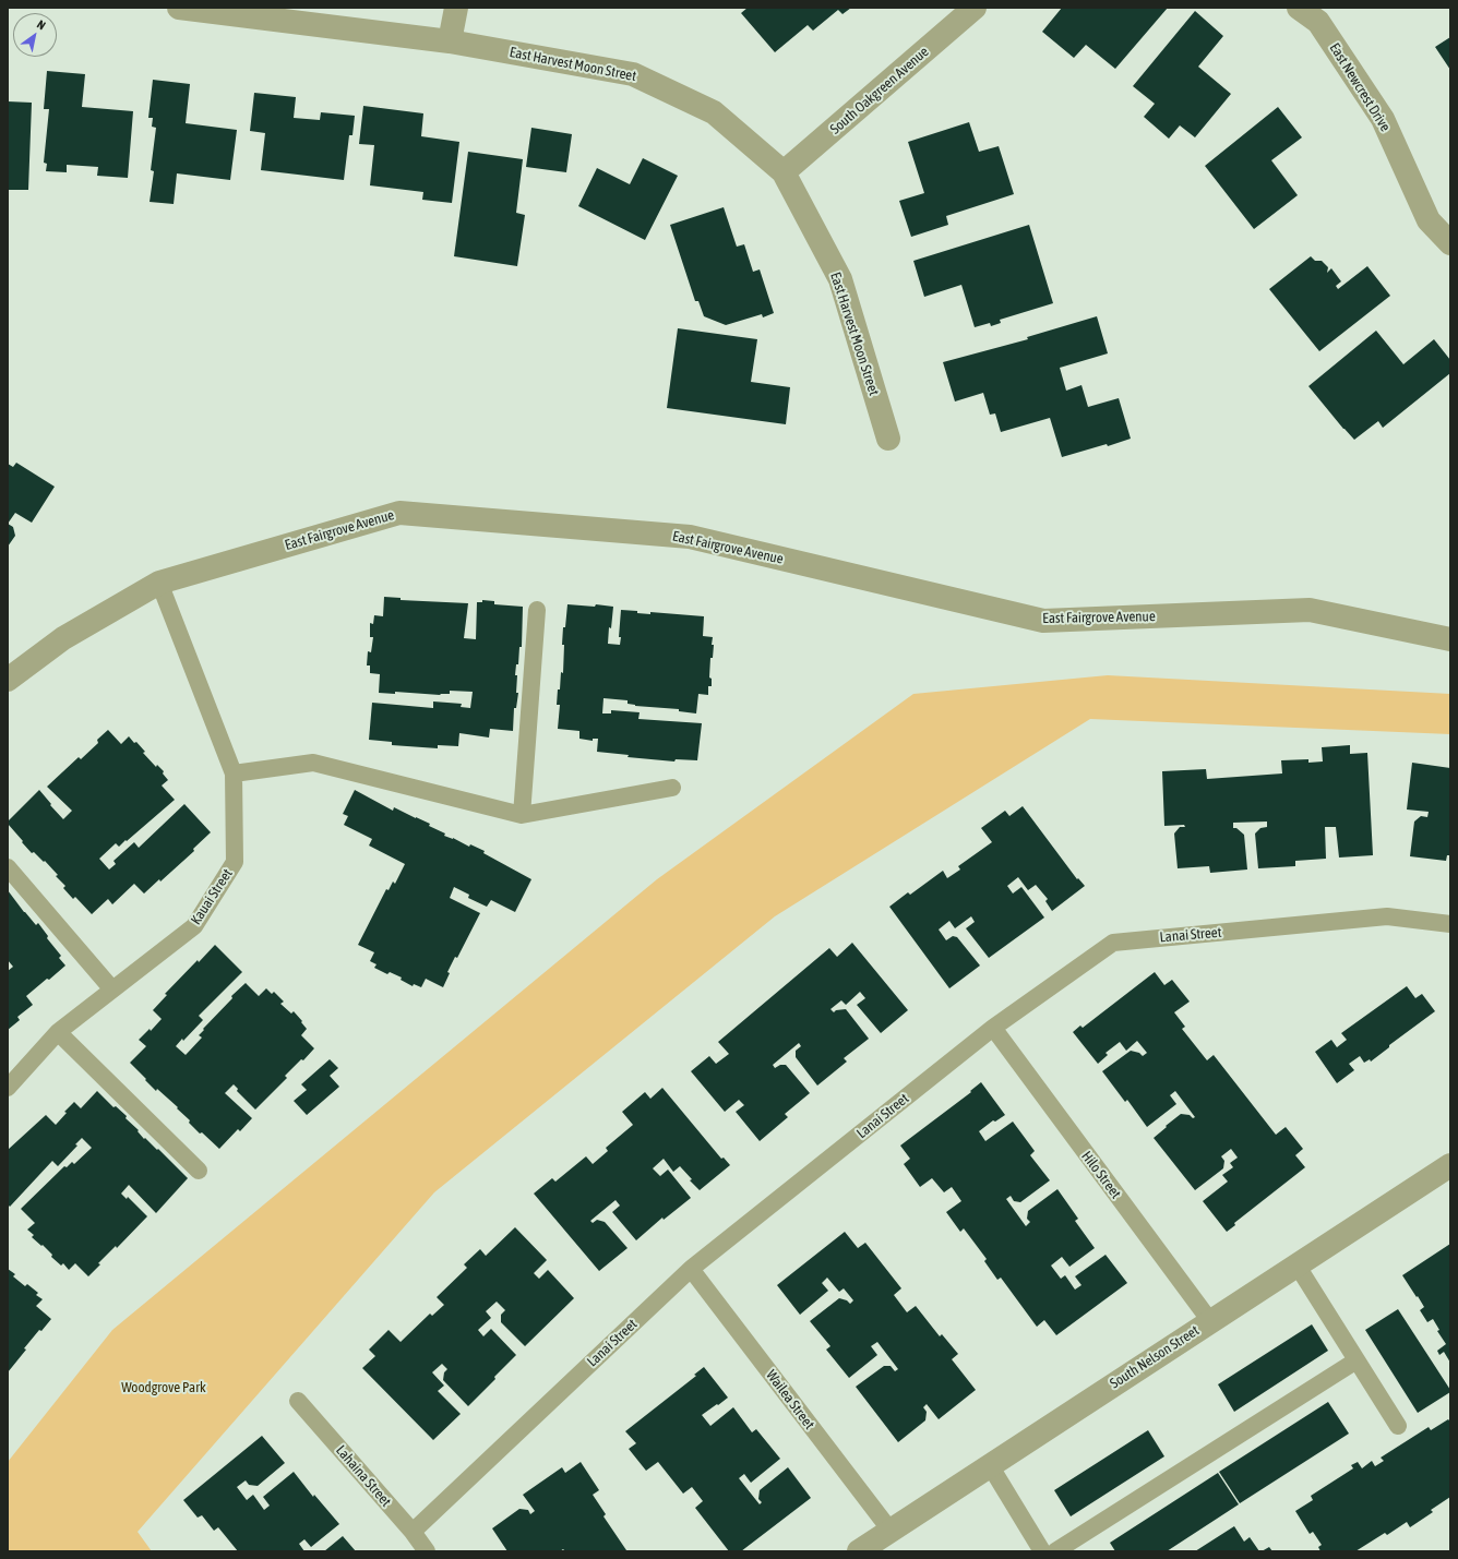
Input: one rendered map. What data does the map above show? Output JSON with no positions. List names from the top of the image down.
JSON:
{
  "streets": {
    "street": [
      "East Harvest Moon Street",
      "East Newcrest Drive",
      "South Oakgreen Avenue",
      "East Fairgrove Avenue",
      "South Nelson Street"
    ],
    "lane": [
      "Kauai Street",
      "Lanai Street",
      "Hilo Street",
      "Wailea Street",
      "Lahaina Street"
    ]
  },
  "crossings": [
    ["East Harvest Moon Street", "South Oakgreen Avenue"],
    ["East Fairgrove Avenue", "Kauai Street"],
    ["Lanai Street", "Hilo Street"],
    ["Lanai Street", "Wailea Street"],
    ["Lanai Street", "Lahaina Street"],
    ["Hilo Street", "South Nelson Street"],
    ["South Nelson Street", "Wailea Street"]
  ],
  "parks": ["Woodgrove Park"],
  "north": "top right"
}
